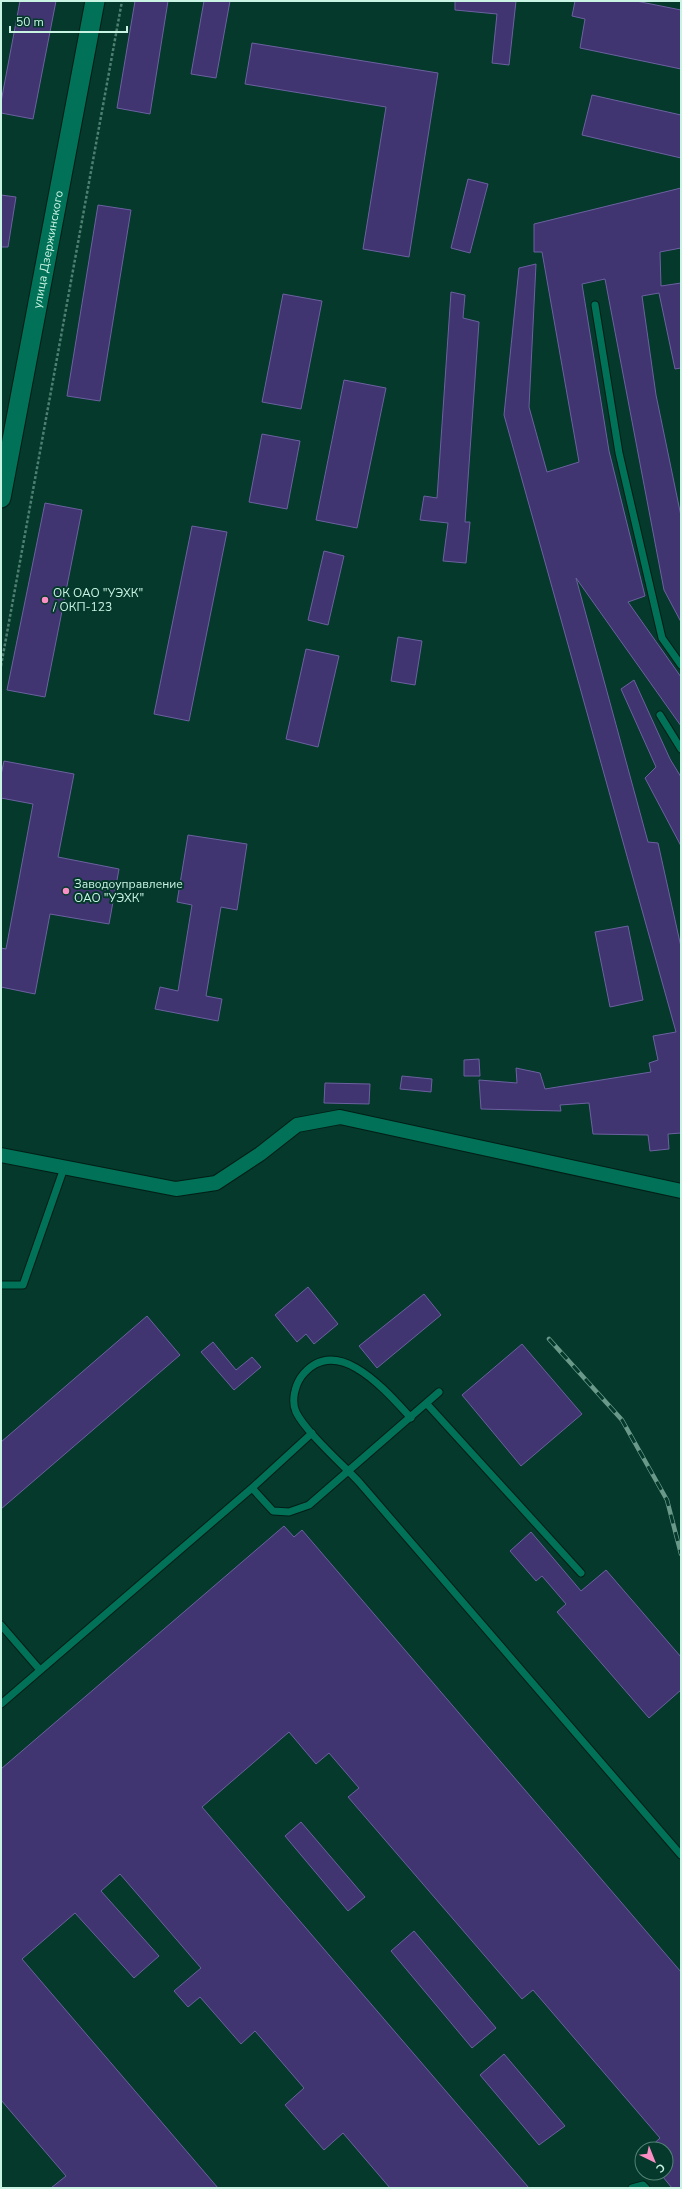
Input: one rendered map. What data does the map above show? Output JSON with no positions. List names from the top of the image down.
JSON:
{
  "streets": {
    "street": ["улица Дзержинского"]
  },
  "places": ["ОК ОАО \"УЭХК\" / ОКП-123", "Заводоуправление ОАО \"УЭХК\""],
  "scale_bar": "50 m",
  "north": "bottom right"
}
